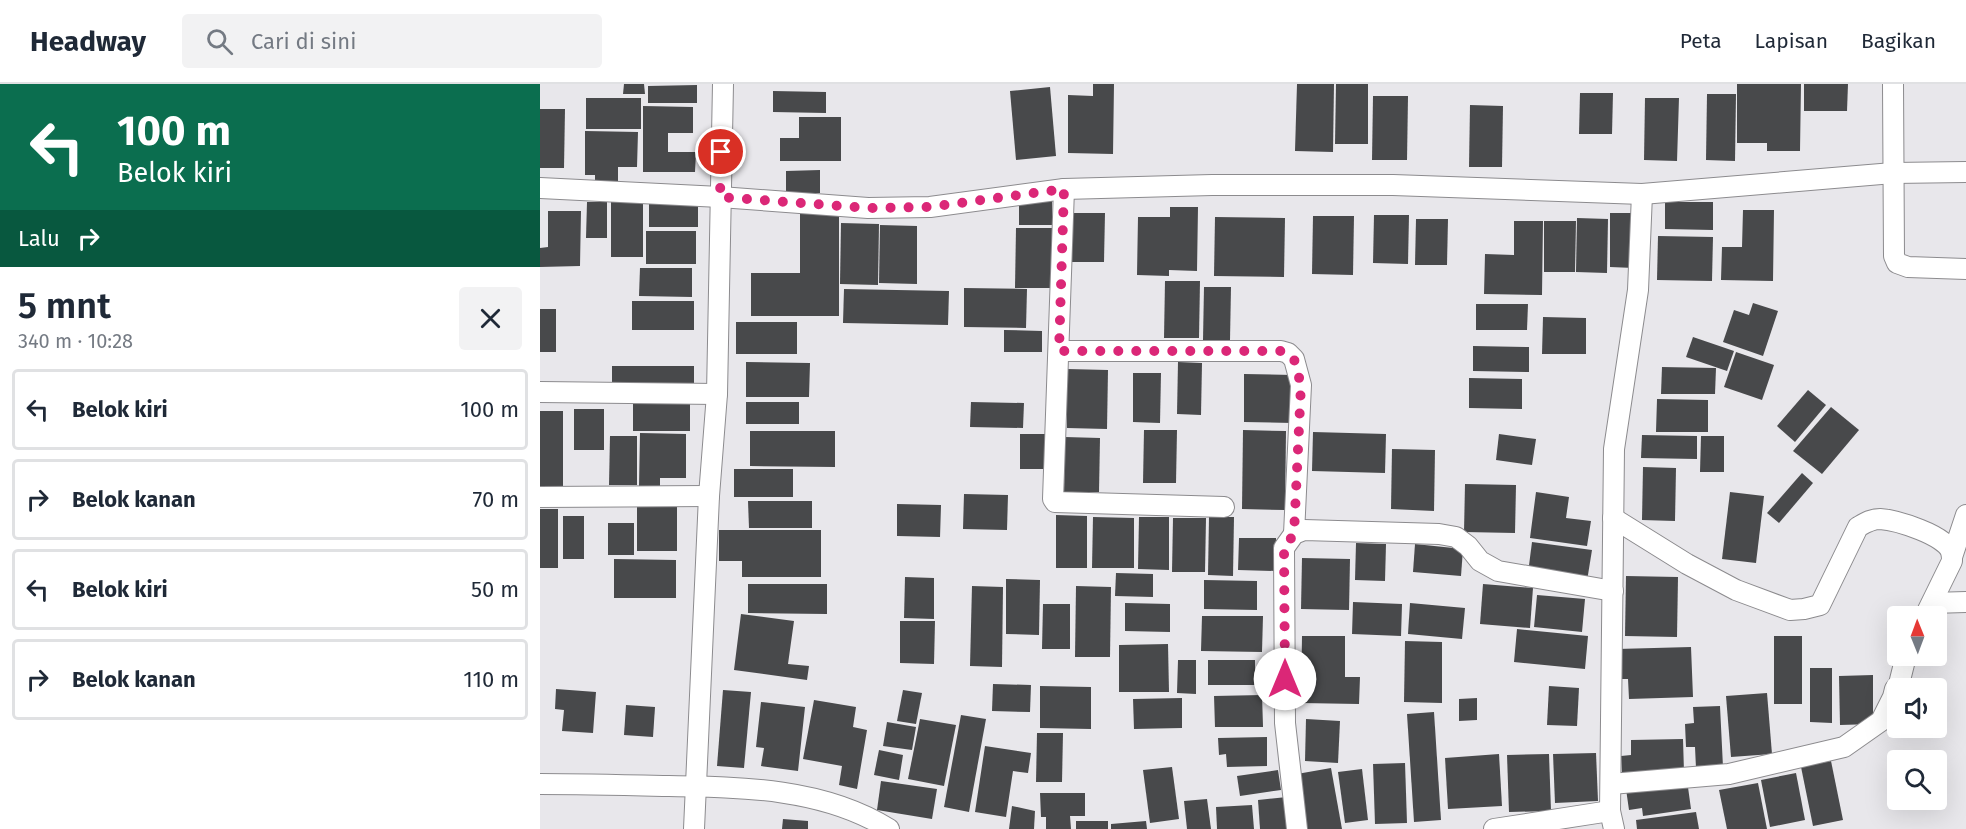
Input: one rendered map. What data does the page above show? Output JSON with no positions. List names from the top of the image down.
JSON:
{
  "north": "top",
  "page": {
    "header": "Headway",
    "search": "Cari di sini",
    "nav": ["Peta", "Lapisan", "Bagikan"],
    "turn": ["100 m", "Belok kiri"],
    "then": "Lalu",
    "heading": ["5 mnt", "340 m · 10:28"],
    "list": [
      {
        "name": "Belok kiri",
        "value": "100 m"
      },
      {
        "name": "Belok kanan",
        "value": "70 m"
      },
      {
        "name": "Belok kiri",
        "value": "50 m"
      },
      {
        "name": "Belok kanan",
        "value": "110 m"
      }
    ]
  }
}
